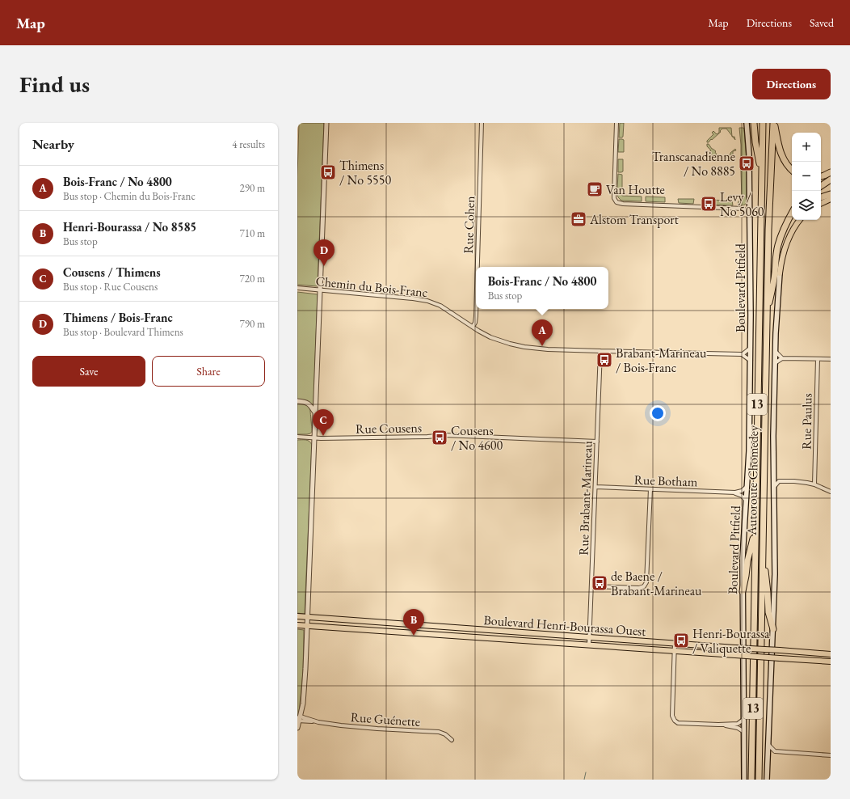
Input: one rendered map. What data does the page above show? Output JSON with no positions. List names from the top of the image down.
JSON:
{
  "streets": {
    "highway": ["13", "Autoroute Chomedey"],
    "main road": ["Boulevard Pitfield", "Boulevard Henri-Bourassa Ouest"],
    "street": [
      "Rue Cohen",
      "Chemin du Bois-Franc",
      "Rue Paulus",
      "Rue Cousens",
      "Rue Botham",
      "Rue Brabant-Marineau",
      "Rue Guénette"
    ]
  },
  "crossings": [
    ["Rue Cohen", "Chemin du Bois-Franc"],
    ["Chemin du Bois-Franc", "Rue Brabant-Marineau"],
    ["Rue Cousens", "Rue Brabant-Marineau"],
    ["Rue Botham", "Rue Brabant-Marineau"],
    ["Rue Brabant-Marineau", "Boulevard Henri-Bourassa Ouest"]
  ],
  "places": {
    "bus stop": [
      "Transcanadienne / No 8885",
      "Thimens / No 5550",
      "Levy / No 5060",
      "Brabant-Marineau / Bois-Franc",
      "Cousens / No 4600",
      "de Baene / Brabant-Marineau",
      "Henri-Bourassa / Valiquette"
    ],
    "cafe": ["Van Houtte"],
    "office": ["Alstom Transport"]
  },
  "page": {
    "header": "Map",
    "nav": ["Map", "Directions", "Saved"],
    "buttons": [
      "Directions",
      ["Save", "Share"]
    ],
    "title": "Find us",
    "heading": ["Nearby", "4 results"],
    "map_buttons": ["+", "−"],
    "list": [
      {
        "mark": "A",
        "name": "Bois-Franc / No 4800",
        "note": "Bus stop · Chemin du Bois-Franc",
        "value": "290 m"
      },
      {
        "mark": "B",
        "name": "Henri-Bourassa / No 8585",
        "note": "Bus stop",
        "value": "710 m"
      },
      {
        "mark": "C",
        "name": "Cousens / Thimens",
        "note": "Bus stop · Rue Cousens",
        "value": "720 m"
      },
      {
        "mark": "D",
        "name": "Thimens / Bois-Franc",
        "note": "Bus stop · Boulevard Thimens",
        "value": "790 m"
      }
    ],
    "pins": [
      "D",
      "A",
      "C",
      "B"
    ],
    "popup": ["Bois-Franc / No 4800", "Bus stop"]
  }
}
